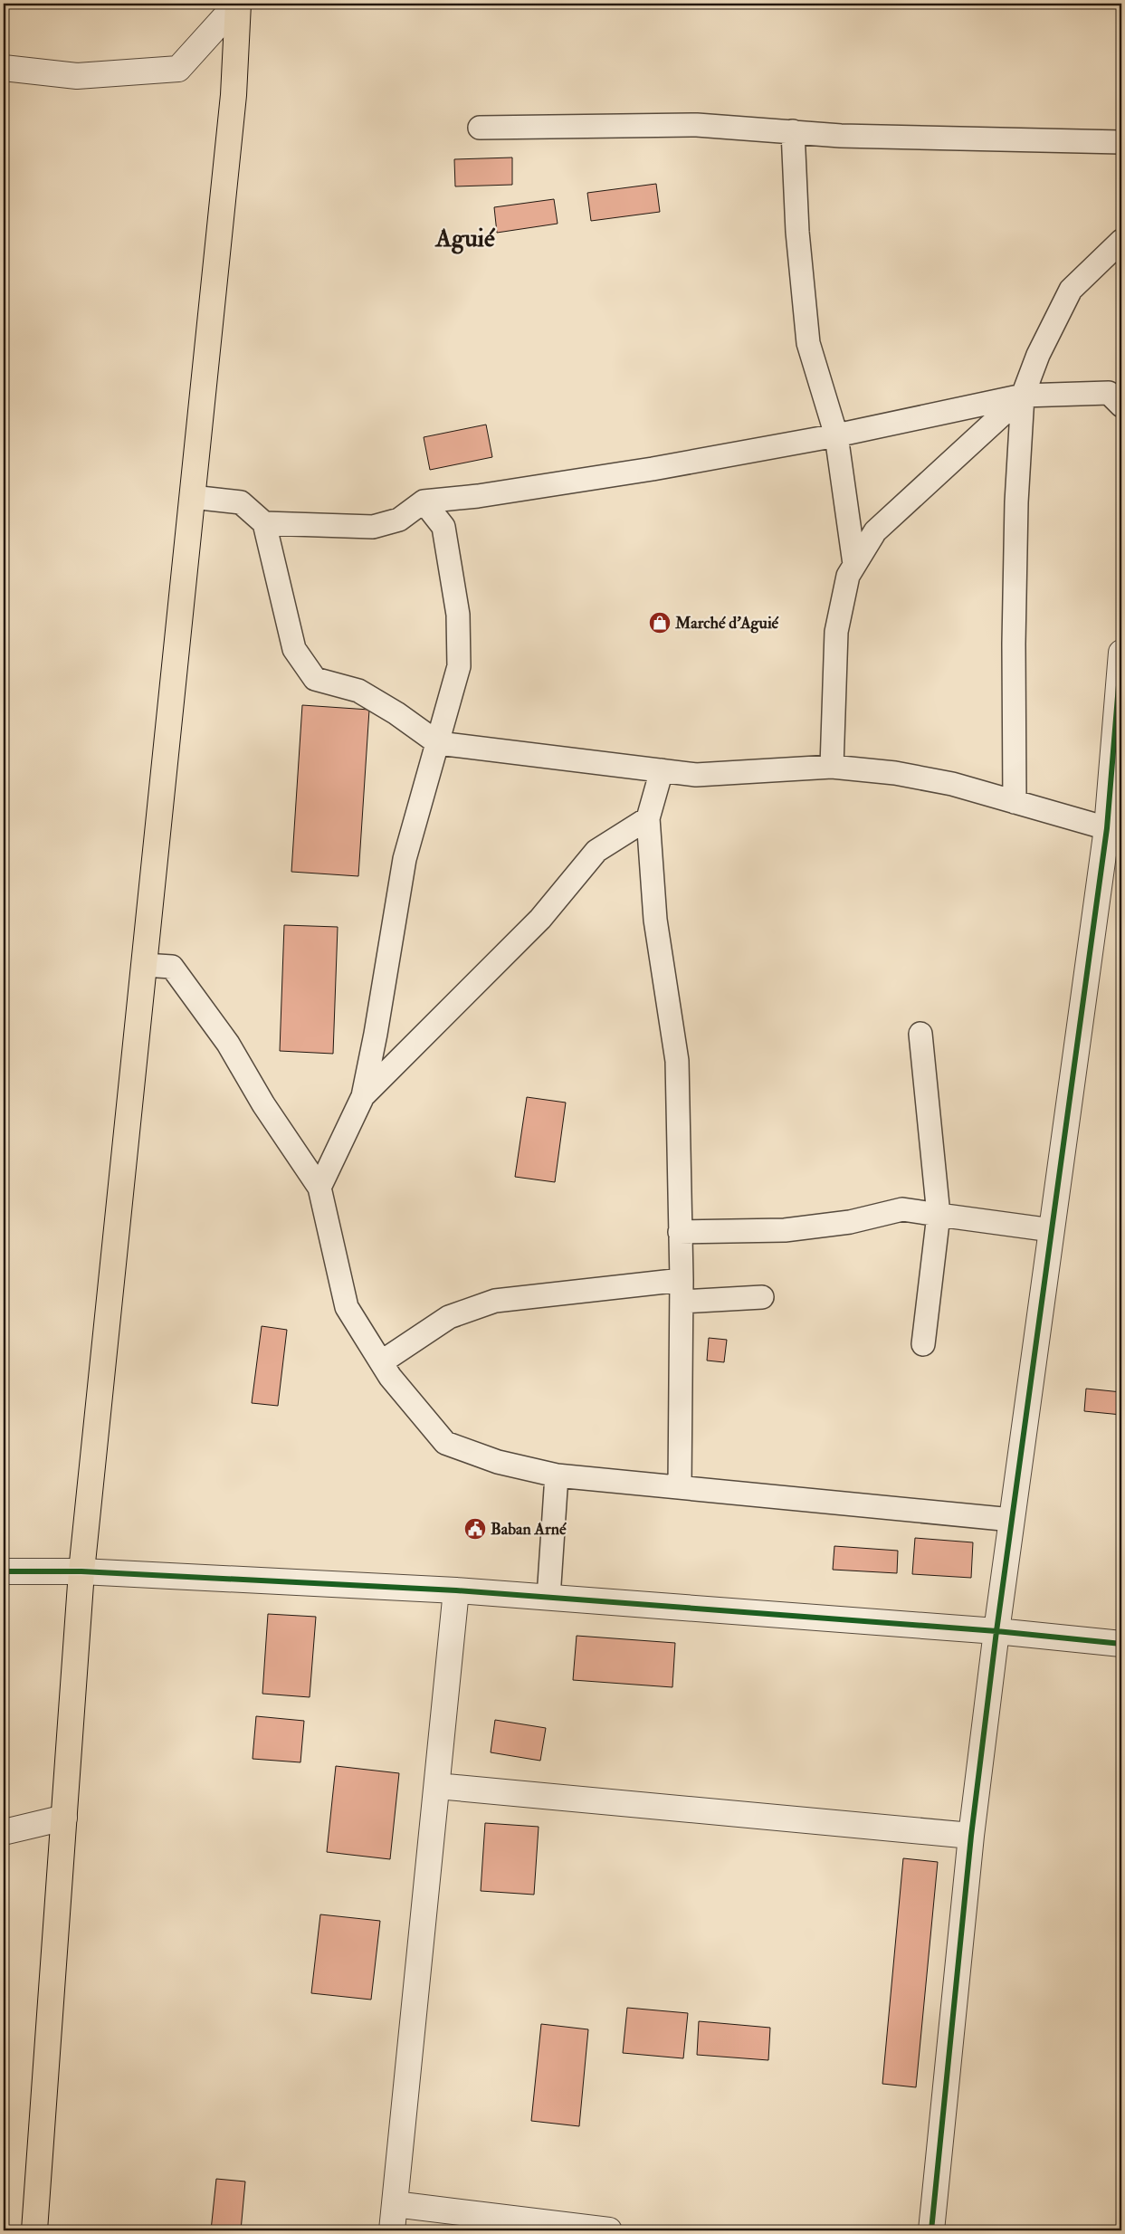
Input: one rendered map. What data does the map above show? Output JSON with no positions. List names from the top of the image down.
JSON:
{
  "districts": ["Aguié"],
  "places": {
    "shop": ["Marché d'Aguié"],
    "public building": ["Baban Arné"]
  }
}
